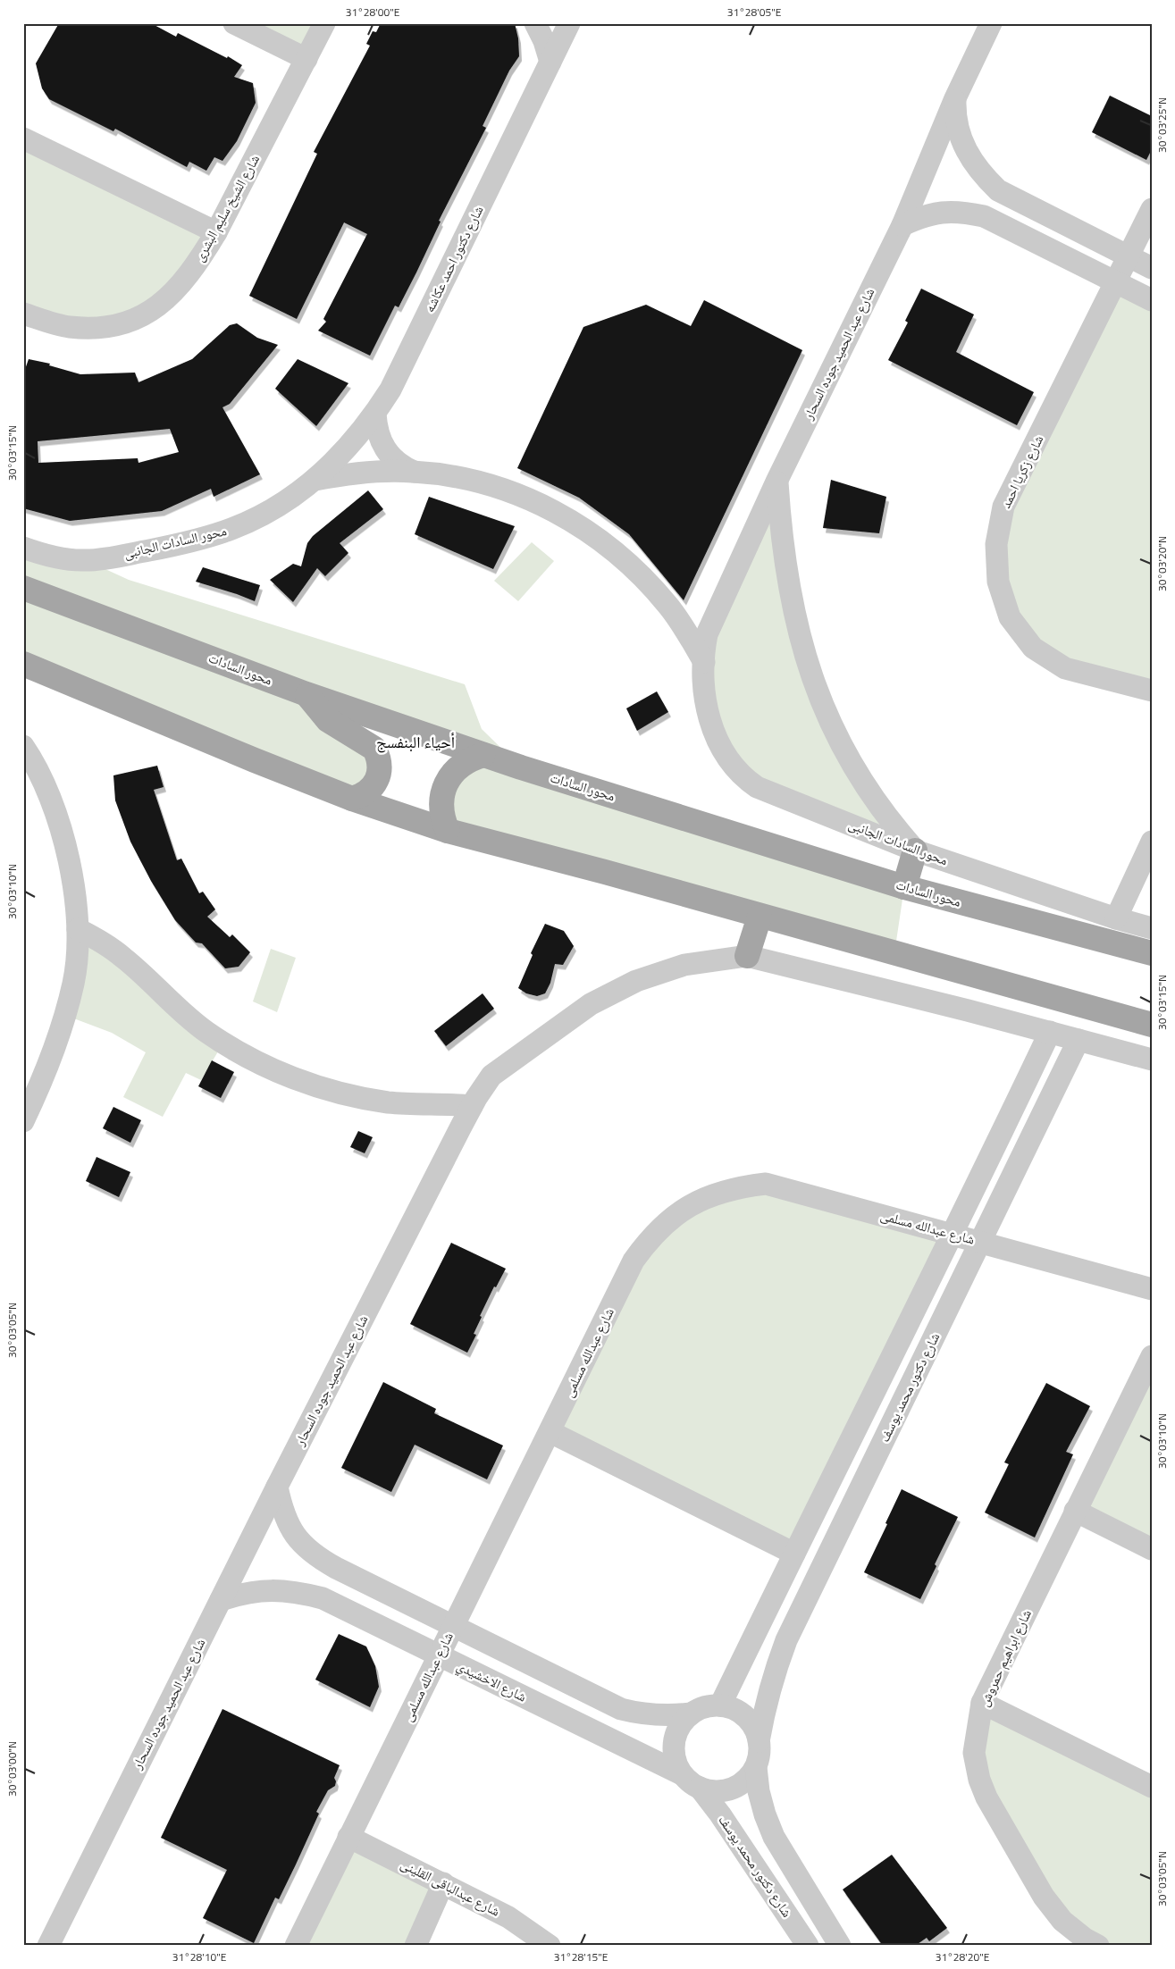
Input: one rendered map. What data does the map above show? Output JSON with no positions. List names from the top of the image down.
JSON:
{
  "streets": {
    "main road": ["محور السادات"],
    "street": [
      "شارع الشيخ سليم البشرى",
      "شارع دكتور احمد عكاشه",
      "شارع عبد الحميد جوده السحار",
      "شارع زكريا احمد",
      "محور السادات الجانبى",
      "شارع عبدالله مسلمى",
      "شارع دكتور محمد يوسف",
      "شارع ابراهيم حمروش",
      "شارع الاخشيدي",
      "شارع عبدالباقى القلينى"
    ]
  },
  "crossings": [
    ["شارع دكتور احمد عكاشه", "محور السادات الجانبى"],
    ["شارع عبد الحميد جوده السحار", "محور السادات الجانبى"],
    ["شارع عبد الحميد جوده السحار", "شارع الاخشيدي"],
    ["شارع عبدالله مسلمى", "شارع دكتور محمد يوسف"],
    ["شارع عبدالله مسلمى", "شارع الاخشيدي"],
    ["شارع عبدالله مسلمى", "شارع عبدالباقى القلينى"],
    ["شارع دكتور محمد يوسف", "شارع الاخشيدي"]
  ],
  "districts": ["أحياء البنفسج"],
  "coordinates": [
    "31°28'00\"E",
    "31°28'05\"E",
    "30°03'25\"N",
    "30°03'15\"N",
    "30°03'20\"N",
    "30°03'10\"N",
    "30°03'05\"N",
    "30°03'00\"N",
    "31°28'10\"E",
    "31°28'15\"E",
    "31°28'20\"E"
  ]
}
